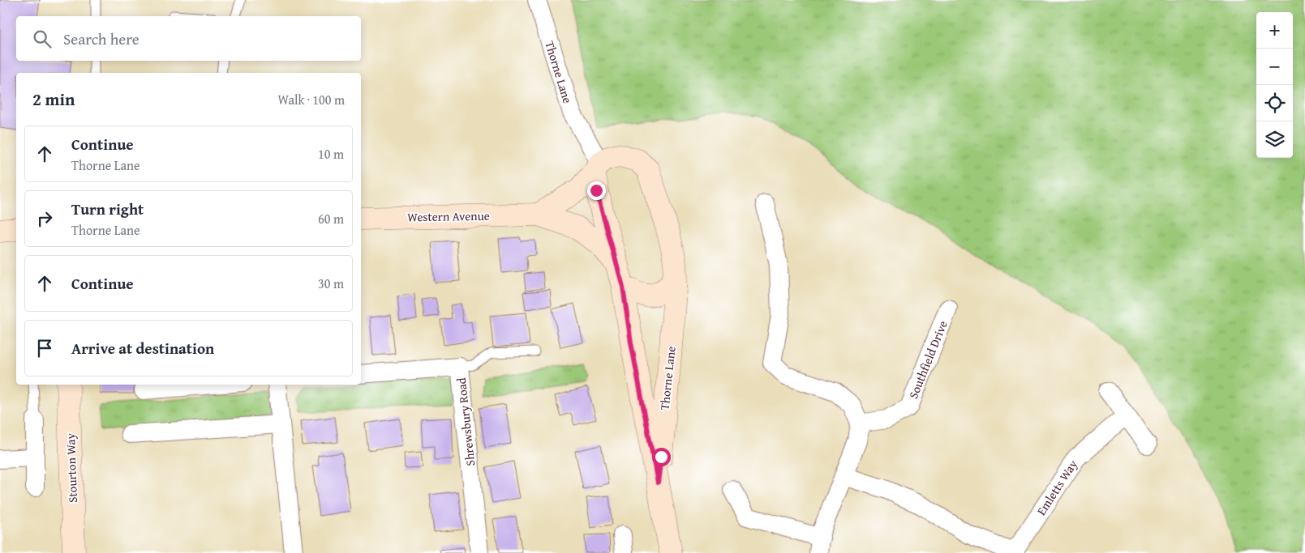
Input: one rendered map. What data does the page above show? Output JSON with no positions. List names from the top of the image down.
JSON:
{
  "streets": {
    "street": [
      "Thorne Lane",
      "Western Avenue",
      "Southfield Drive",
      "Shrewsbury Road",
      "Stourton Way",
      "Emletts Way"
    ]
  },
  "crossings": [
    ["Thorne Lane", "Western Avenue"]
  ],
  "page": {
    "map_buttons": ["+", "−"],
    "search": "Search here",
    "heading": ["2 min", "Walk · 100 m"],
    "list": [
      ["Continue", "Thorne Lane", "10 m"],
      ["Turn right", "Thorne Lane", "60 m"],
      ["Continue", "30 m"],
      "Arrive at destination"
    ]
  }
}
